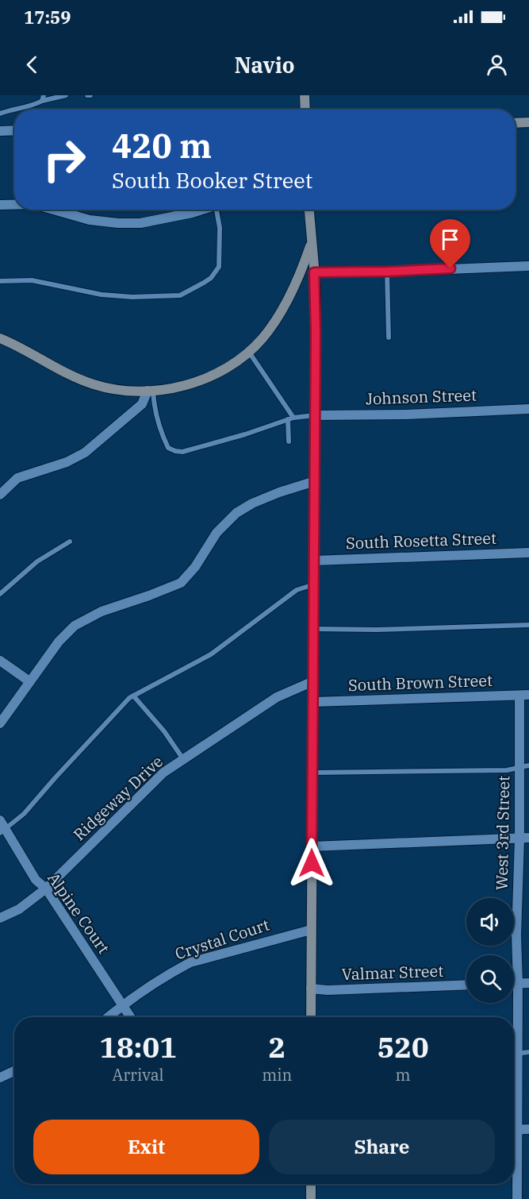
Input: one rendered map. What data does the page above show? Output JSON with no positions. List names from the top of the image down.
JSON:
{
  "streets": {
    "street": [
      "Johnson Street",
      "South Rosetta Street",
      "South Brown Street",
      "Ridgeway Drive",
      "West 3rd Street",
      "Alpine Court",
      "Crystal Court",
      "Valmar Street"
    ]
  },
  "crossings": [
    ["South Brown Street", "West 3rd Street"],
    ["Ridgeway Drive", "Alpine Court"],
    ["Alpine Court", "Crystal Court"]
  ],
  "page": {
    "status": "17:59",
    "header": "Navio",
    "turn": ["420 m", "South Booker Street"],
    "eta": [
      "18:01",
      "Arrival",
      "2",
      "min",
      "520",
      "m"
    ],
    "buttons": ["Exit", "Share"]
  }
}
